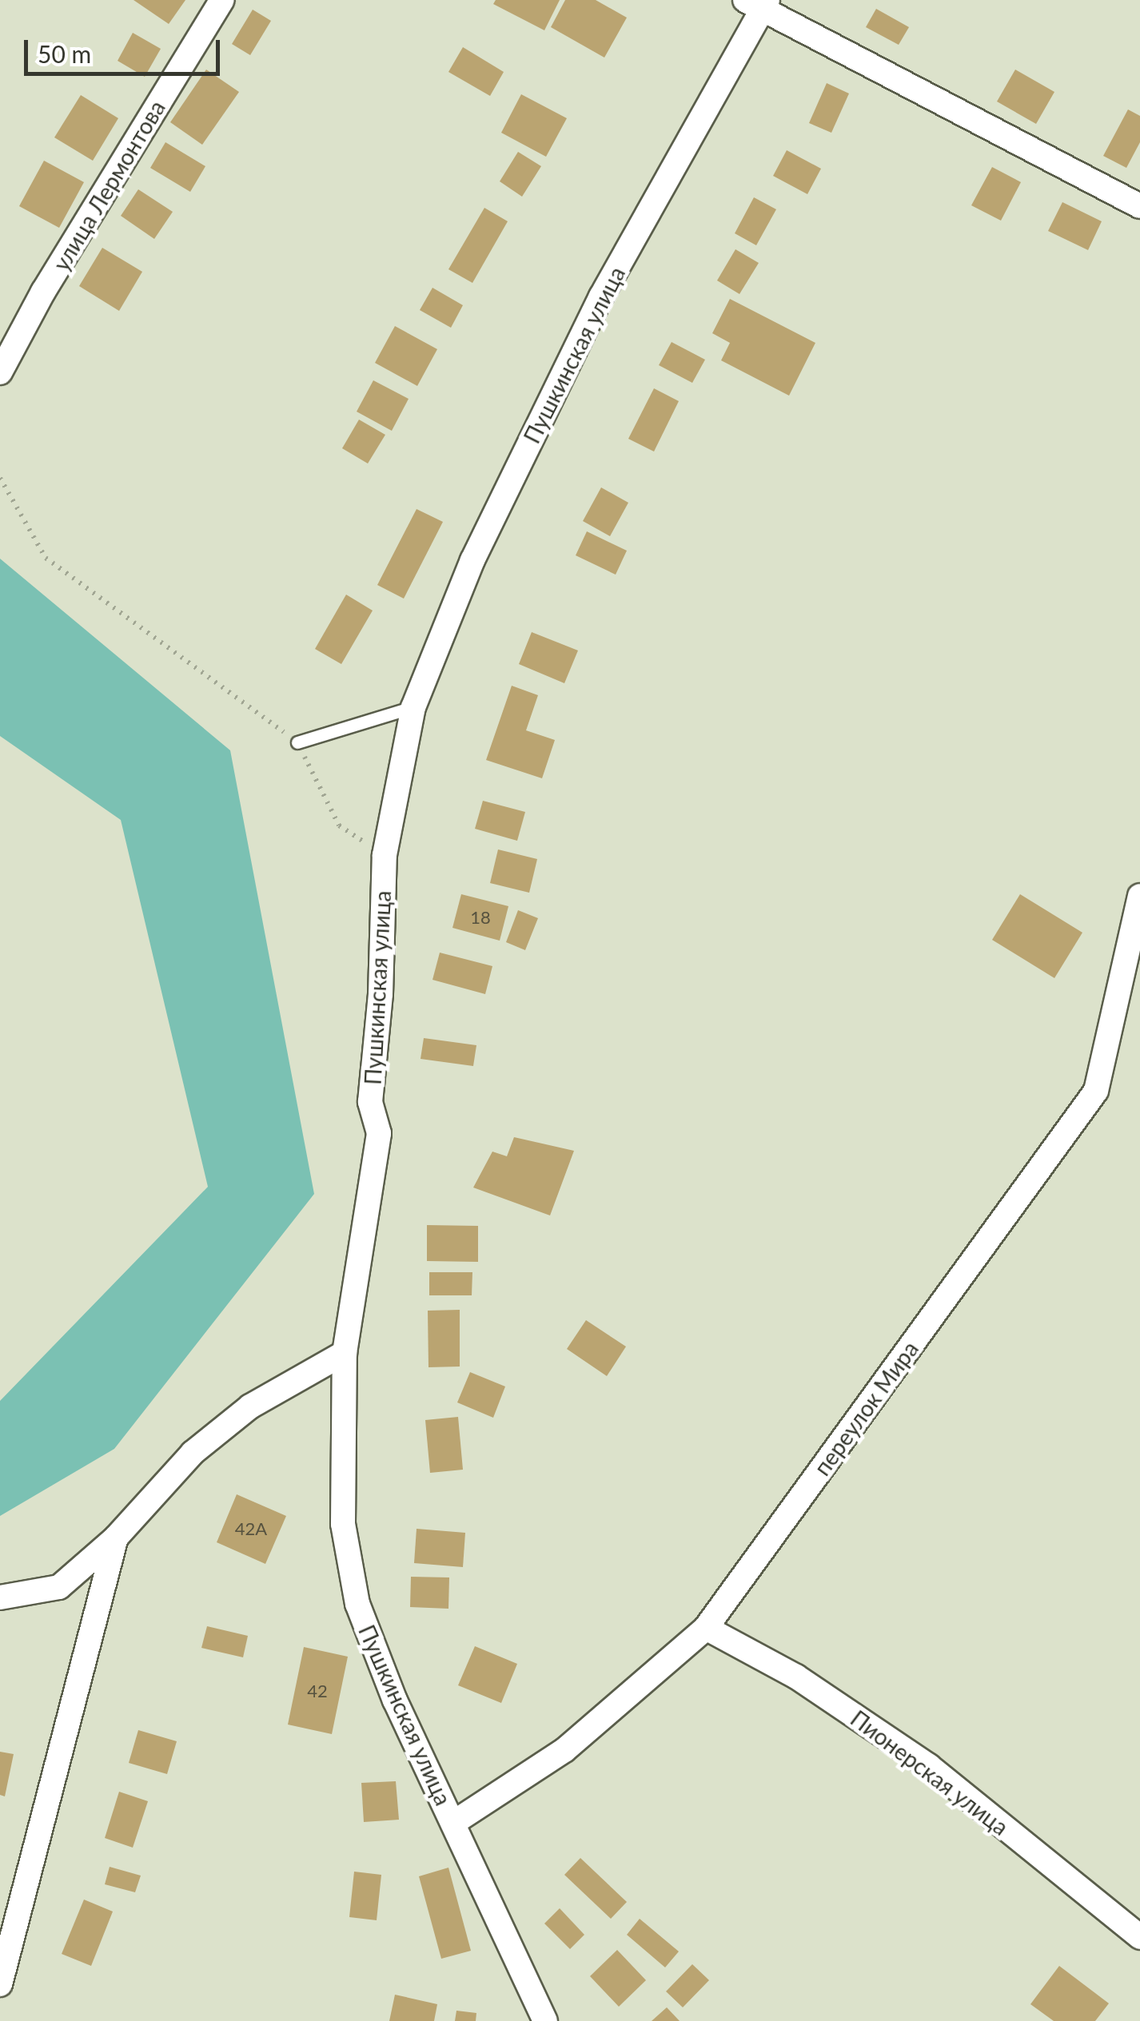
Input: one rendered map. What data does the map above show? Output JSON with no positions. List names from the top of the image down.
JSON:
{
  "streets": {
    "street": [
      "улица Лермонтова",
      "Пушкинская улица",
      "переулок Мира",
      "Пионерская улица"
    ]
  },
  "crossings": [
    ["Пушкинская улица", "переулок Мира"],
    ["переулок Мира", "Пионерская улица"]
  ],
  "house_numbers": ["18", "42А", "42"],
  "scale_bar": "50 m"
}
